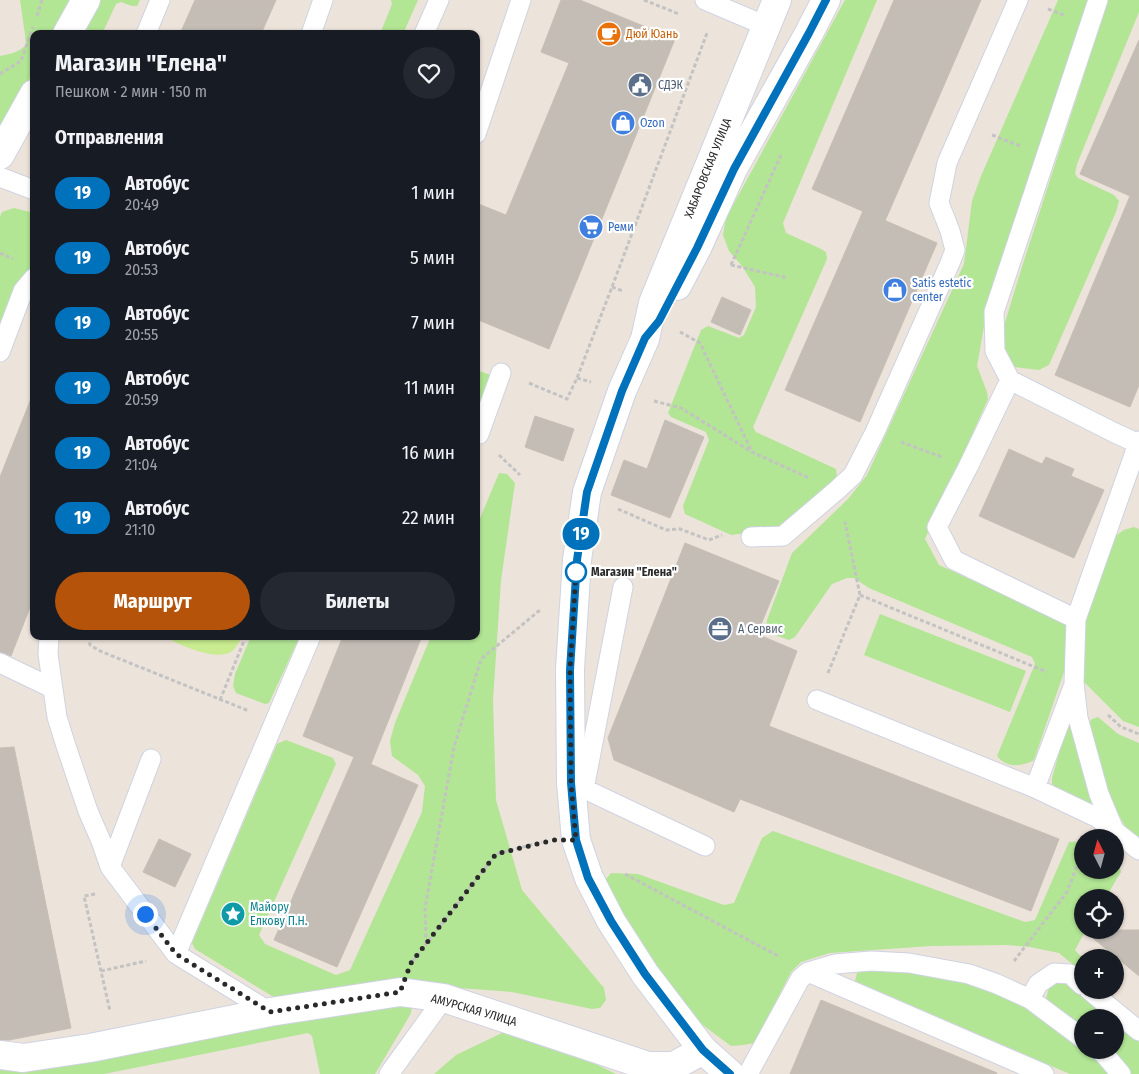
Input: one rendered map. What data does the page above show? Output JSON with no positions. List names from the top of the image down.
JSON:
{
  "streets": {
    "main road": ["ХАБАРОВСКАЯ УЛИЦА", "АМУРСКАЯ УЛИЦА"]
  },
  "crossings": [
    ["ХАБАРОВСКАЯ УЛИЦА", "АМУРСКАЯ УЛИЦА"]
  ],
  "places": {
    "cafe": ["Дюй Юань"],
    "public building": ["СДЭК"],
    "shop": ["Ozon", "Satis estetic center"],
    "supermarket": ["Реми"],
    "other": ["Магазин \"Елена\""],
    "office": ["А Сервис"],
    "place": ["Майору Елкову П.Н."]
  },
  "lines": ["bus line 19"],
  "north": "top",
  "page": {
    "on_map": "19",
    "heading": [
      ["Магазин \"Елена\"", "Пешком · 2 мин · 150 m"],
      "Отправления"
    ],
    "list": [
      {
        "mark": "19",
        "name": "Автобус",
        "note": "20:49",
        "value": "1 мин"
      },
      {
        "mark": "19",
        "name": "Автобус",
        "note": "20:53",
        "value": "5 мин"
      },
      {
        "mark": "19",
        "name": "Автобус",
        "note": "20:55",
        "value": "7 мин"
      },
      {
        "mark": "19",
        "name": "Автобус",
        "note": "20:59",
        "value": "11 мин"
      },
      {
        "mark": "19",
        "name": "Автобус",
        "note": "21:04",
        "value": "16 мин"
      },
      {
        "mark": "19",
        "name": "Автобус",
        "note": "21:10",
        "value": "22 мин"
      }
    ],
    "buttons": ["Маршрут", "Билеты"],
    "map_buttons": ["+", "−"]
  }
}
